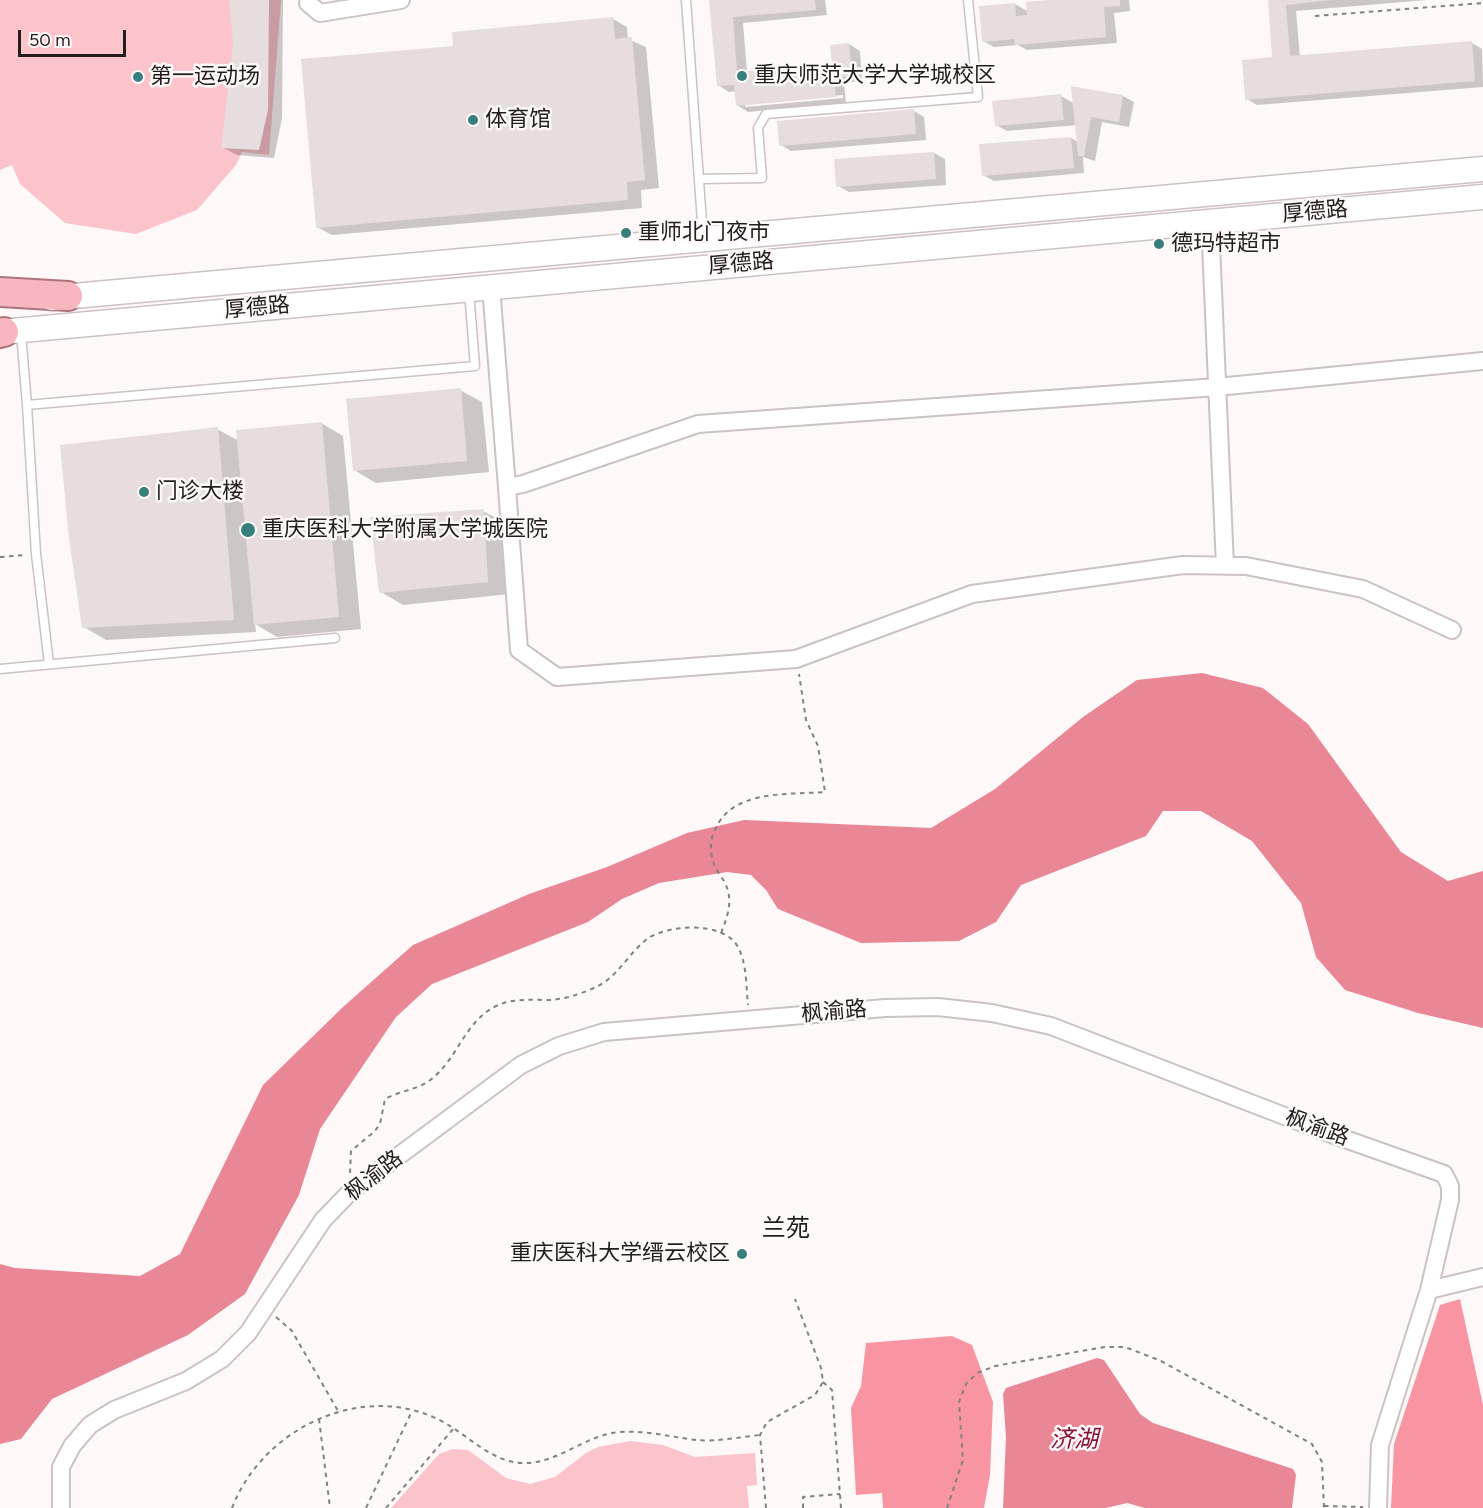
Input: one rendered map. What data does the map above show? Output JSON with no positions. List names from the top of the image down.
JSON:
{
  "streets": {
    "main road": ["厚德路"],
    "street": ["枫渝路"]
  },
  "districts": ["兰苑"],
  "water": ["济湖"],
  "places": [
    "重庆师范大学大学城校区",
    "第一运动场",
    "体育馆",
    "重师北门夜市",
    "德玛特超市",
    "门诊大楼",
    "重庆医科大学附属大学城医院",
    "重庆医科大学缙云校区"
  ],
  "scale_bar": "50 m"
}
